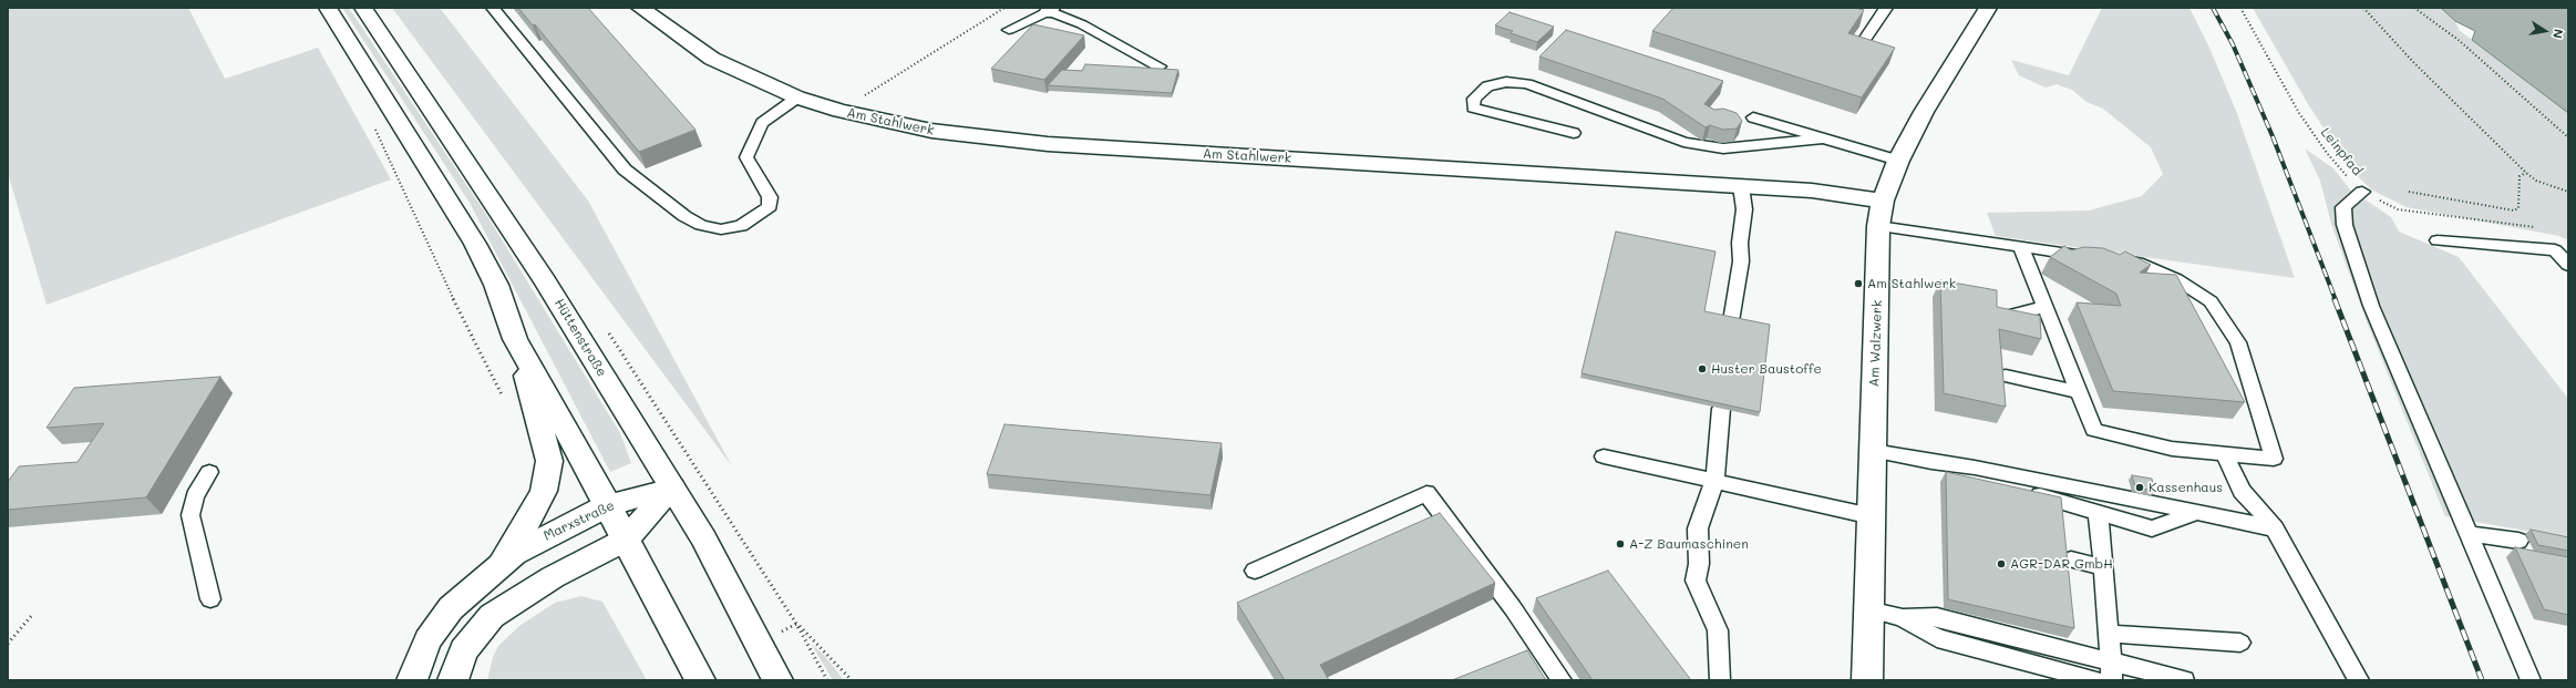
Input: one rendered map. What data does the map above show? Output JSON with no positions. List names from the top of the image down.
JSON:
{
  "streets": {
    "street": [
      "Am Stahlwerk",
      "Hüttenstraße",
      "Am Walzwerk",
      "Marxstraße"
    ],
    "path": ["Leinpfad"]
  },
  "crossings": [
    ["Am Stahlwerk", "Am Walzwerk"],
    ["Hüttenstraße", "Marxstraße"]
  ],
  "places": [
    "Am Stahlwerk",
    "Huster Baustoffe",
    "Kassenhaus",
    "A-Z Baumaschinen",
    "AGR-DAR GmbH"
  ],
  "north": "right"
}
